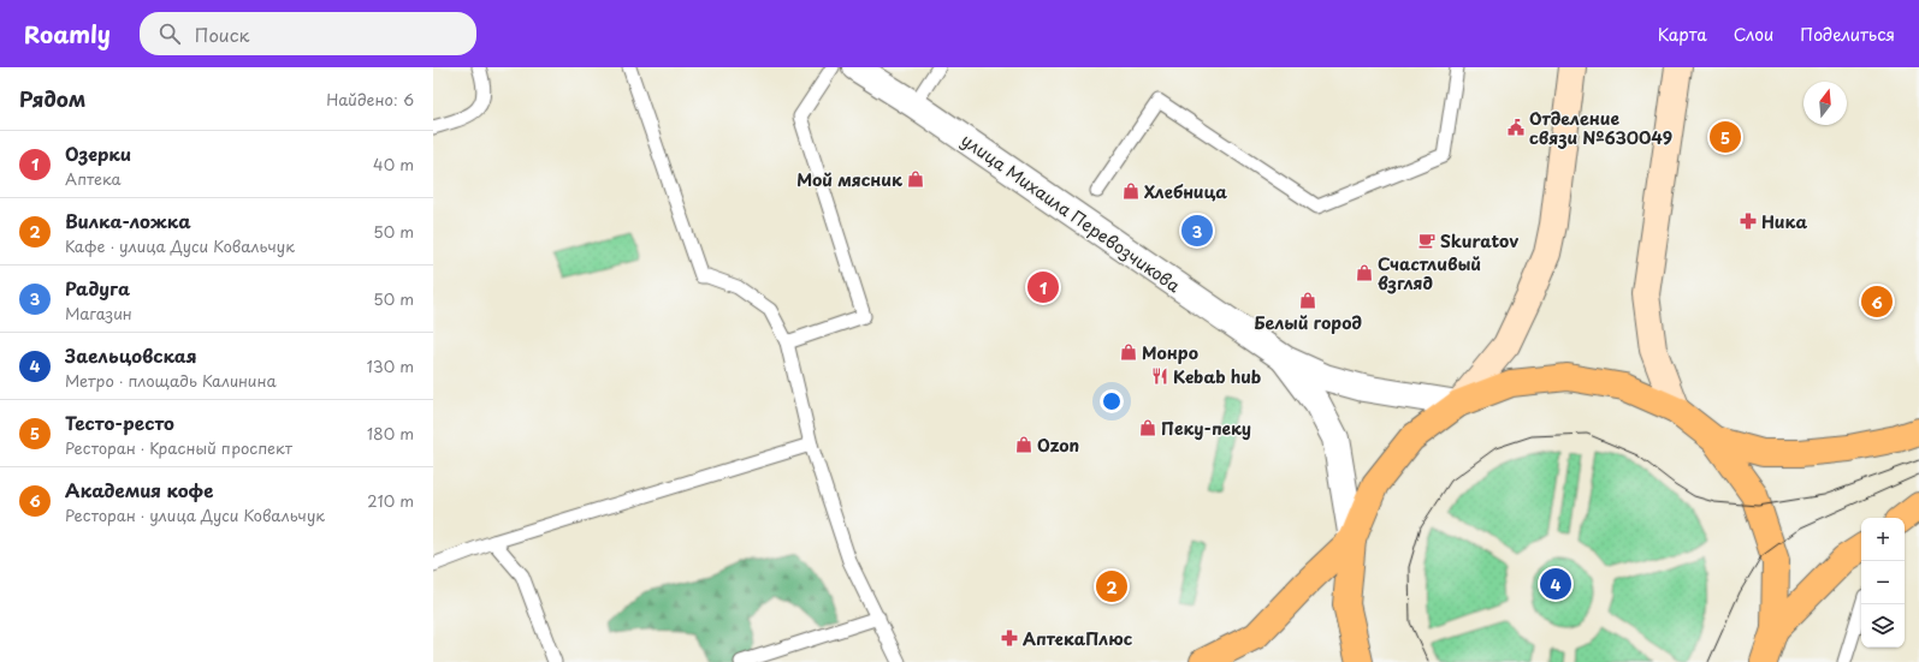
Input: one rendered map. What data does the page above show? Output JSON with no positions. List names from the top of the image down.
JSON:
{
  "streets": {
    "street": ["улица Михаила Перевозчикова"]
  },
  "places": {
    "public building": ["Отделение связи №630049"],
    "shop": [
      "Мой мясник",
      "Хлебница",
      "Счастливый взгляд",
      "Белый город",
      "Монро",
      "Пеку-пеку",
      "Ozon"
    ],
    "pharmacy": ["Ника", "АптекаПлюс"],
    "cafe": ["Skuratov"],
    "restaurant": ["Kebab hub"]
  },
  "north": "top",
  "page": {
    "header": "Roamly",
    "search": "Поиск",
    "nav": ["Карта", "Слои", "Поделиться"],
    "heading": ["Рядом", "Найдено: 6"],
    "pins": [
      "5",
      "3",
      "1",
      "6",
      "4",
      "2"
    ],
    "list": [
      {
        "mark": "1",
        "name": "Озерки",
        "note": "Аптека",
        "value": "40 m"
      },
      {
        "mark": "2",
        "name": "Вилка-ложка",
        "note": "Кафе · улица Дуси Ковальчук",
        "value": "50 m"
      },
      {
        "mark": "3",
        "name": "Радуга",
        "note": "Магазин",
        "value": "50 m"
      },
      {
        "mark": "4",
        "name": "Заельцовская",
        "note": "Метро · площадь Калинина",
        "value": "130 m"
      },
      {
        "mark": "5",
        "name": "Тесто-ресто",
        "note": "Ресторан · Красный проспект",
        "value": "180 m"
      },
      {
        "mark": "6",
        "name": "Академия кофе",
        "note": "Ресторан · улица Дуси Ковальчук",
        "value": "210 m"
      }
    ],
    "map_buttons": ["+", "−"]
  }
}
